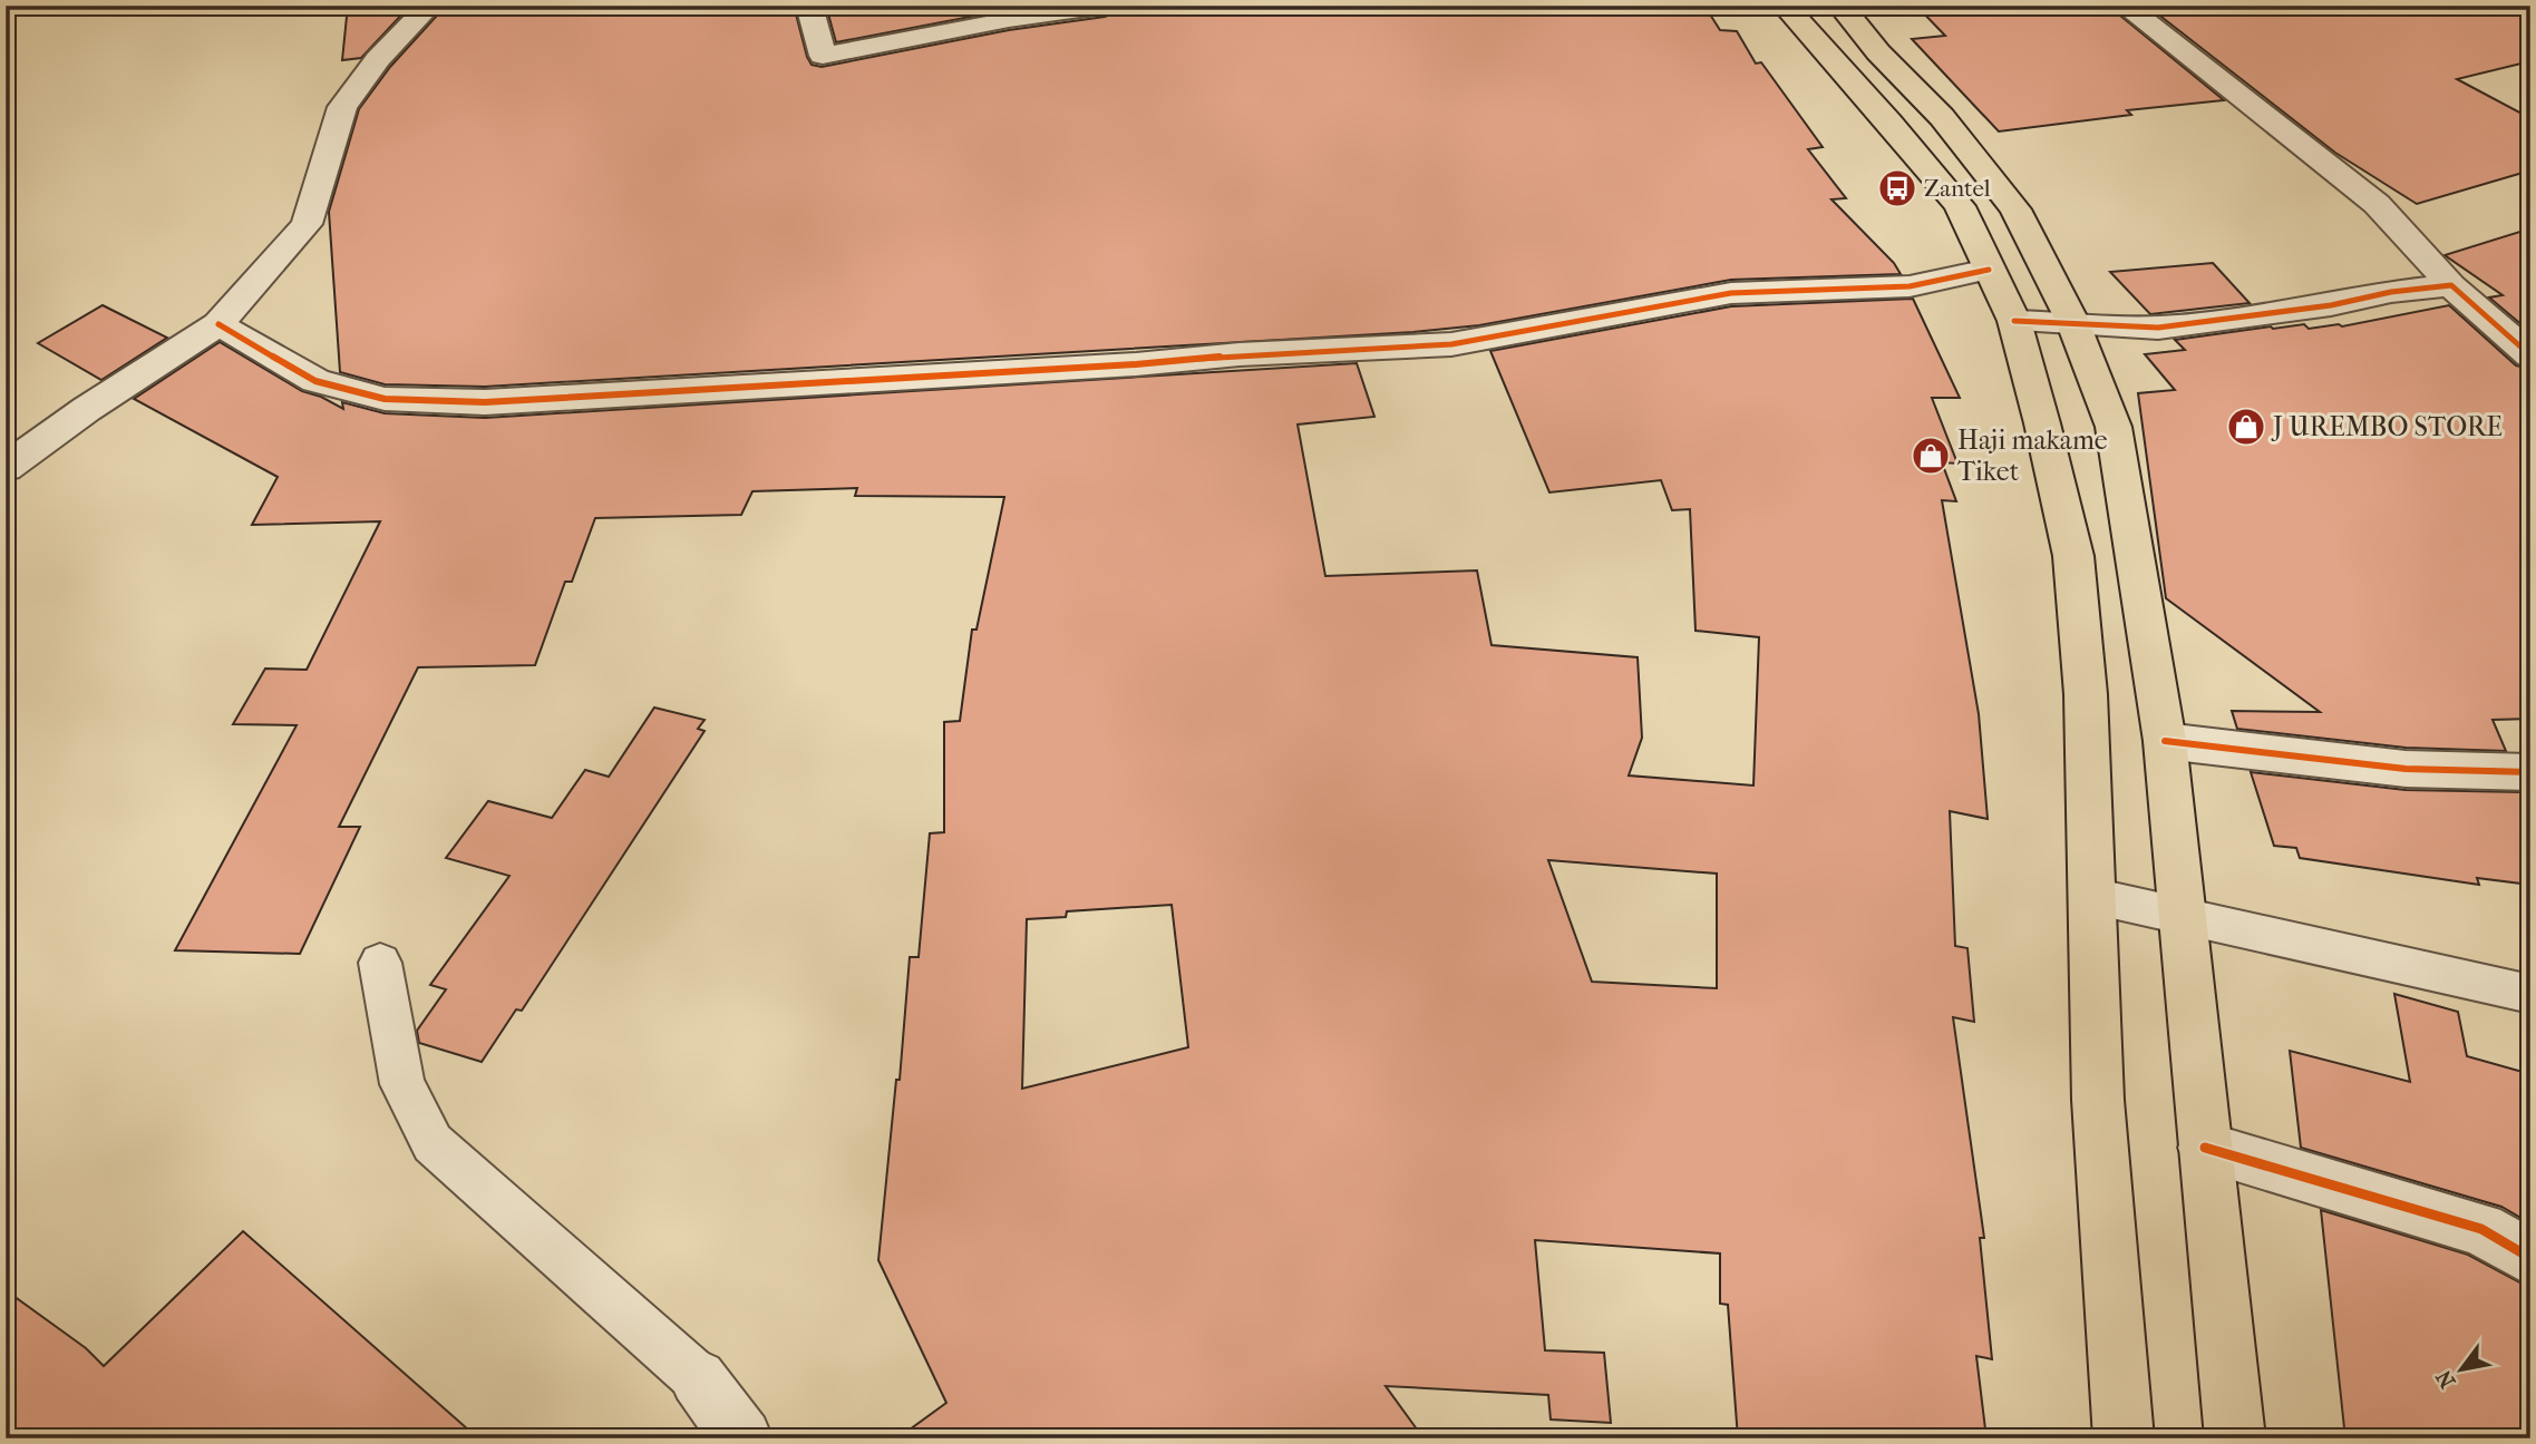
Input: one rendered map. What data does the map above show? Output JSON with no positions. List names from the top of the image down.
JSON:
{
  "places": {
    "bus stop": ["Zantel"],
    "shop": ["J UREMBO STORE", "Haji makame Tiket"]
  },
  "north": "bottom left"
}
